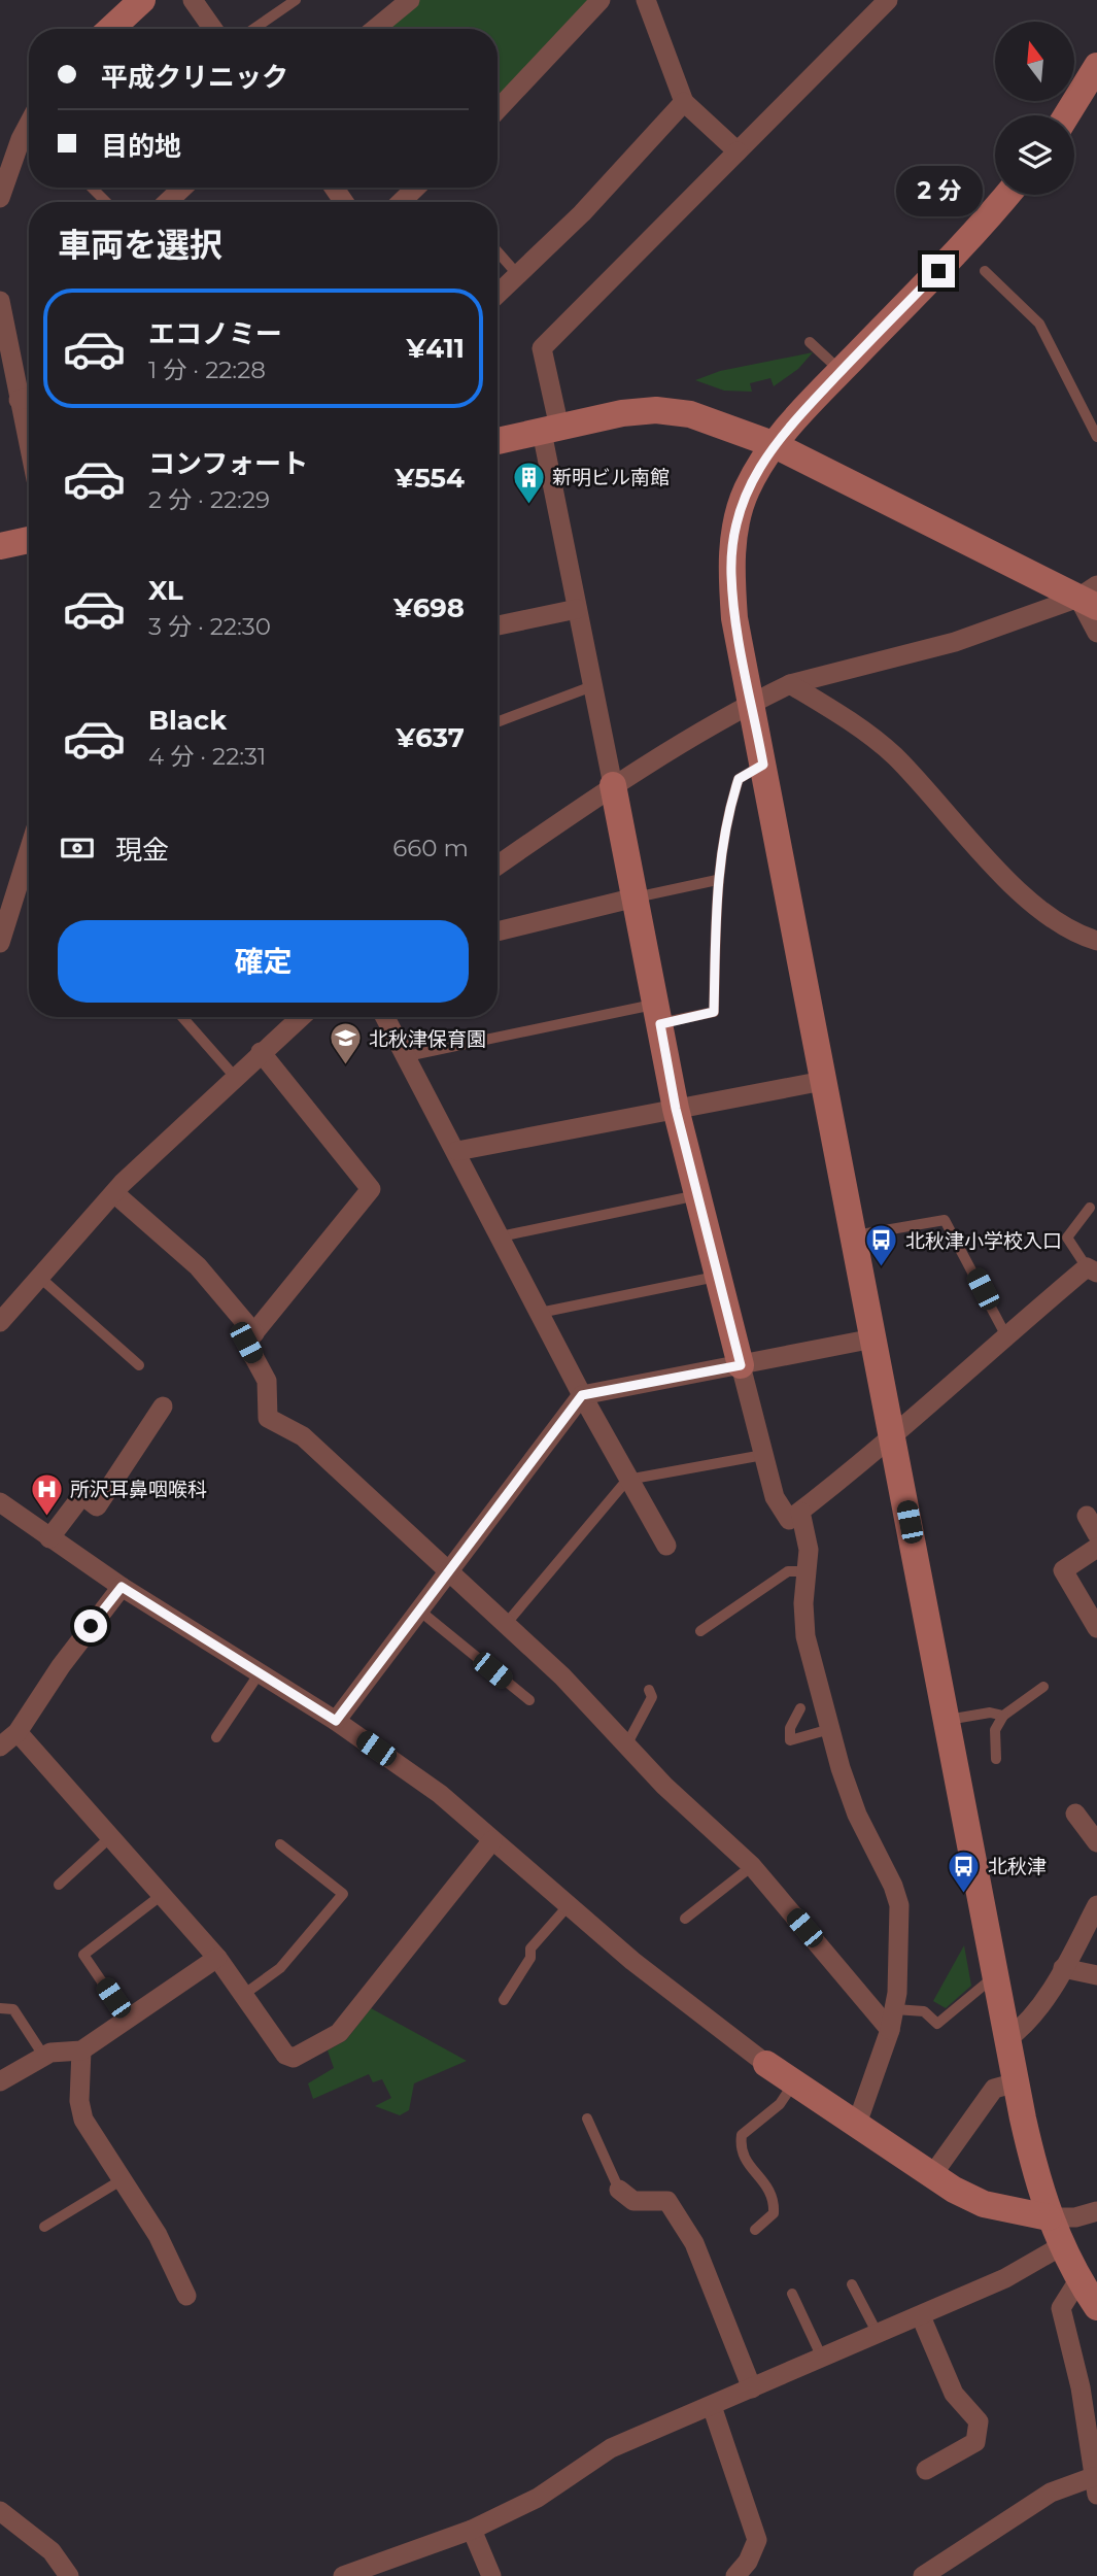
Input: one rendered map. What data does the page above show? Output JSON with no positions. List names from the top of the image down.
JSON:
{
  "places": {
    "building": ["新明ビル南館"],
    "school or university": ["北秋津保育園"],
    "bus stop": ["北秋津小学校入口", "北秋津"],
    "hospital": ["所沢耳鼻咽喉科"]
  },
  "north": "top",
  "page": {
    "banner": ["平成クリニック", "目的地"],
    "bubble": "2 分",
    "heading": "車両を選択",
    "list": [
      {
        "name": "エコノミー",
        "note": "1 分 · 22:28",
        "value": "¥411"
      },
      {
        "name": "コンフォート",
        "note": "2 分 · 22:29",
        "value": "¥554"
      },
      {
        "name": "XL",
        "note": "3 分 · 22:30",
        "value": "¥698"
      },
      {
        "name": "Black",
        "note": "4 分 · 22:31",
        "value": "¥637"
      }
    ],
    "pay": ["現金", "660 m"],
    "buttons": "確定"
  }
}
